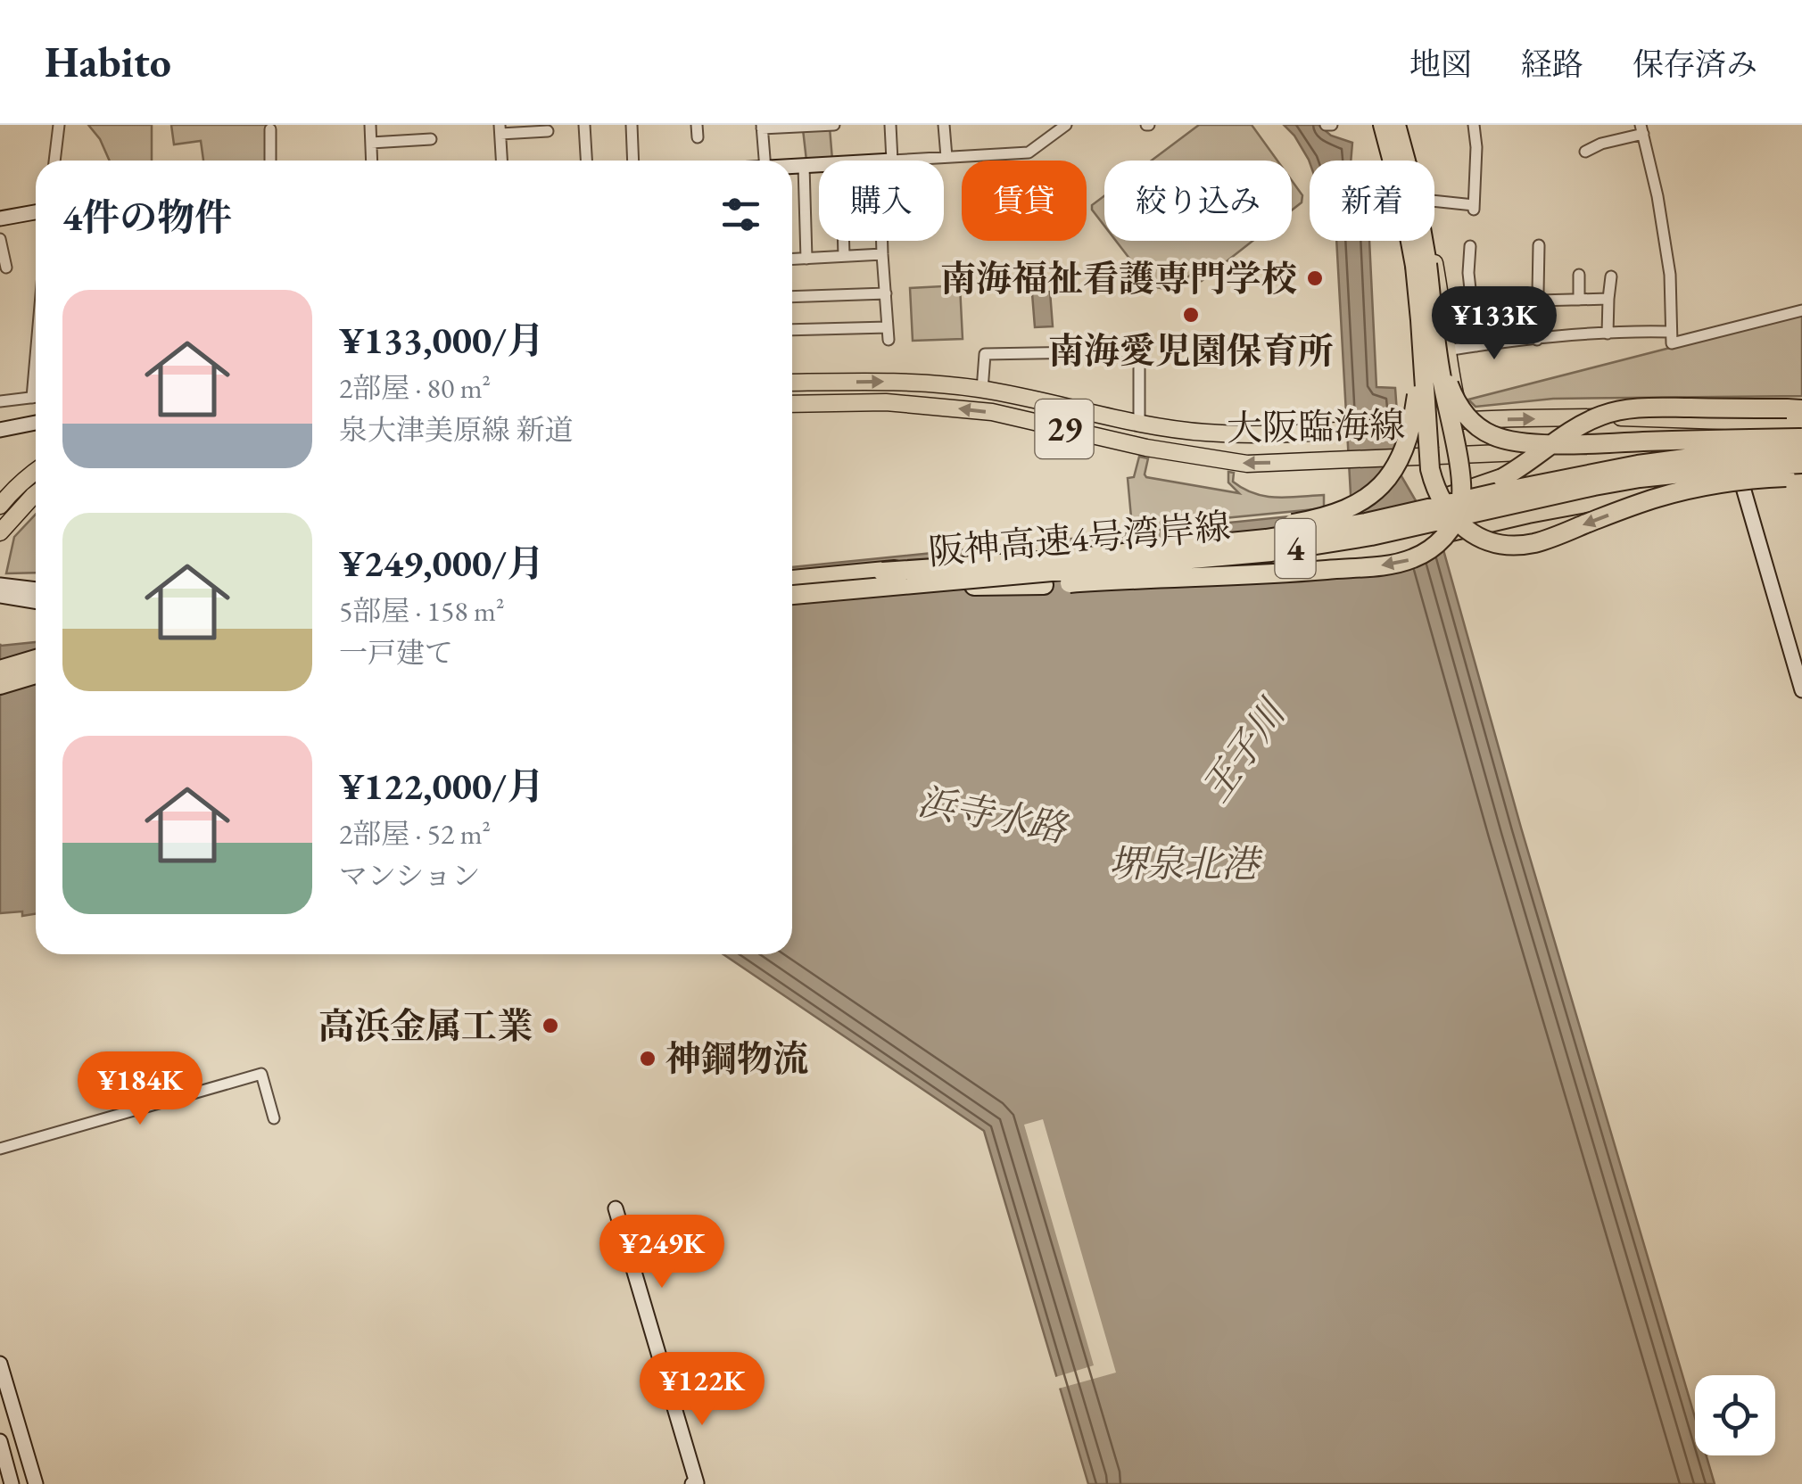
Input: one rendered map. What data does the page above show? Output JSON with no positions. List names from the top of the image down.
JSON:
{
  "streets": {
    "highway": ["阪神高速4号湾岸線", "4"],
    "main road": ["大阪臨海線", "29"]
  },
  "water": ["王子川", "浜寺水路", "堺泉北港"],
  "places": [
    "南海福祉看護専門学校",
    "南海愛児園保育所",
    "高浜金属工業",
    "神鋼物流"
  ],
  "page": {
    "header": "Habito",
    "nav": ["地図", "経路", "保存済み"],
    "chip": [
      "購入",
      "賃貸",
      "絞り込み",
      "新着"
    ],
    "heading": "4件の物件",
    "list": [
      {
        "name": "¥133,000/月",
        "note": "2部屋 · 80 m² · 泉大津美原線 新道"
      },
      {
        "name": "¥249,000/月",
        "note": "5部屋 · 158 m² · 一戸建て"
      },
      {
        "name": "¥122,000/月",
        "note": "2部屋 · 52 m² · マンション"
      }
    ],
    "price": [
      "¥133K",
      "¥184K",
      "¥249K",
      "¥122K"
    ]
  }
}
